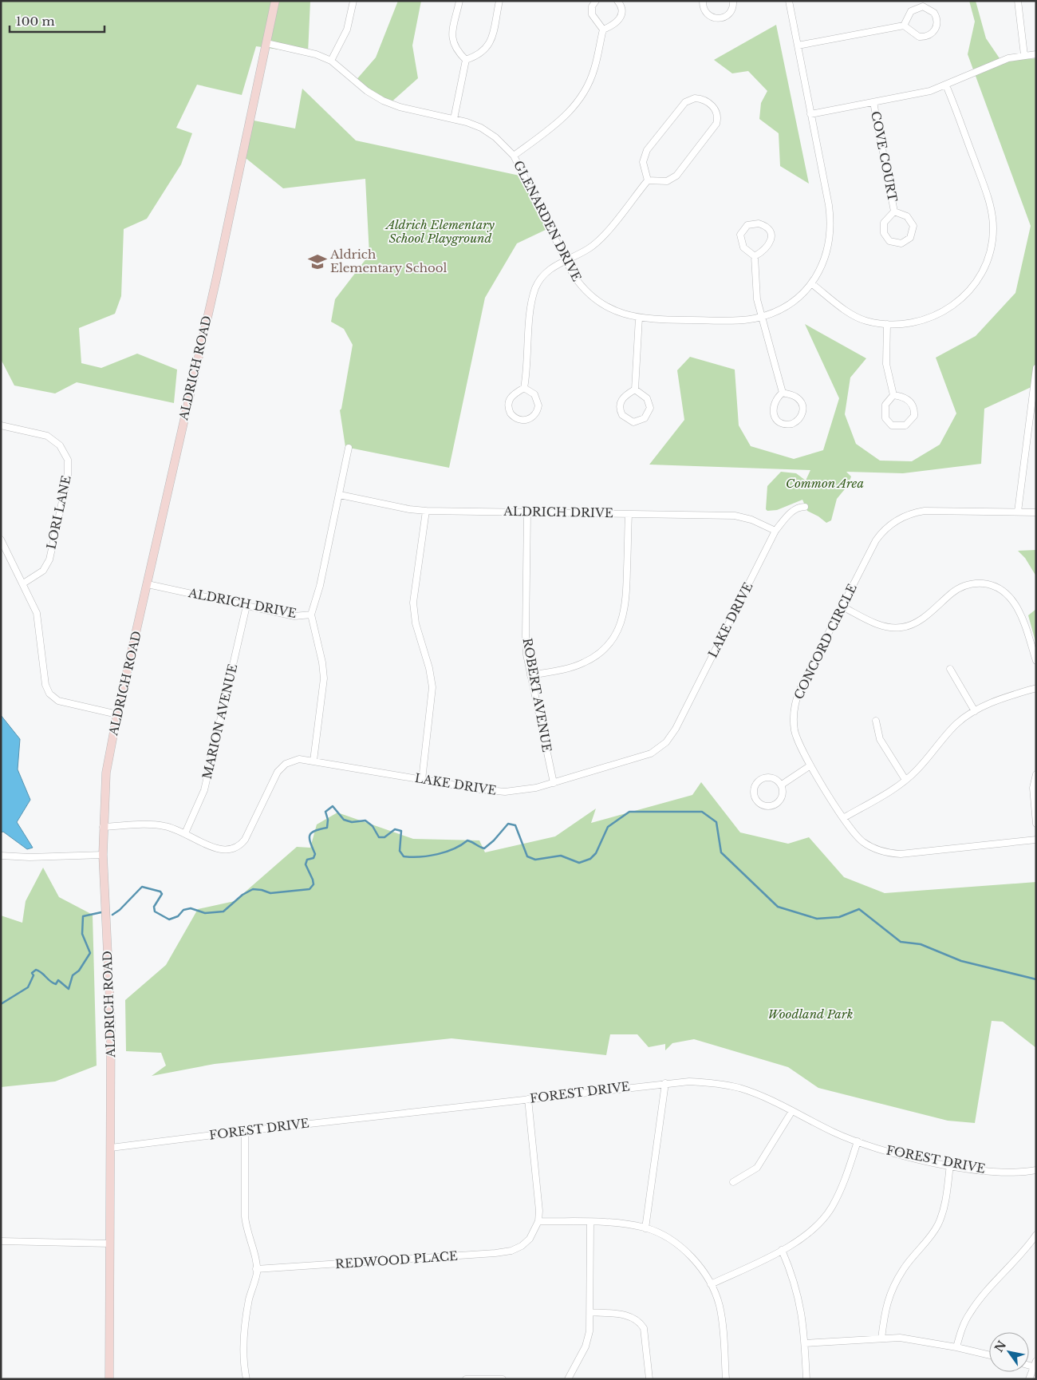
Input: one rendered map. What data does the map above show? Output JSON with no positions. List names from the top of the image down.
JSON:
{
  "streets": {
    "main road": ["ALDRICH ROAD"],
    "street": [
      "COVE COURT",
      "GLENARDEN DRIVE",
      "LORI LANE",
      "ALDRICH DRIVE",
      "LAKE DRIVE",
      "CONCORD CIRCLE",
      "ROBERT AVENUE",
      "MARION AVENUE",
      "FOREST DRIVE",
      "REDWOOD PLACE"
    ]
  },
  "crossings": [
    ["GLENARDEN DRIVE", "ALDRICH ROAD"],
    ["ALDRICH ROAD", "ALDRICH DRIVE"],
    ["ALDRICH ROAD", "LAKE DRIVE"],
    ["ALDRICH ROAD", "FOREST DRIVE"],
    ["ALDRICH DRIVE", "LAKE DRIVE"],
    ["ALDRICH DRIVE", "ROBERT AVENUE"],
    ["ALDRICH DRIVE", "MARION AVENUE"],
    ["LAKE DRIVE", "ROBERT AVENUE"],
    ["LAKE DRIVE", "MARION AVENUE"],
    ["FOREST DRIVE", "REDWOOD PLACE"]
  ],
  "parks": ["Aldrich Elementary School Playground", "Common Area", "Woodland Park"],
  "places": {
    "school or university": ["Aldrich Elementary School"]
  },
  "scale_bar": "100 m",
  "north": "top left"
}
